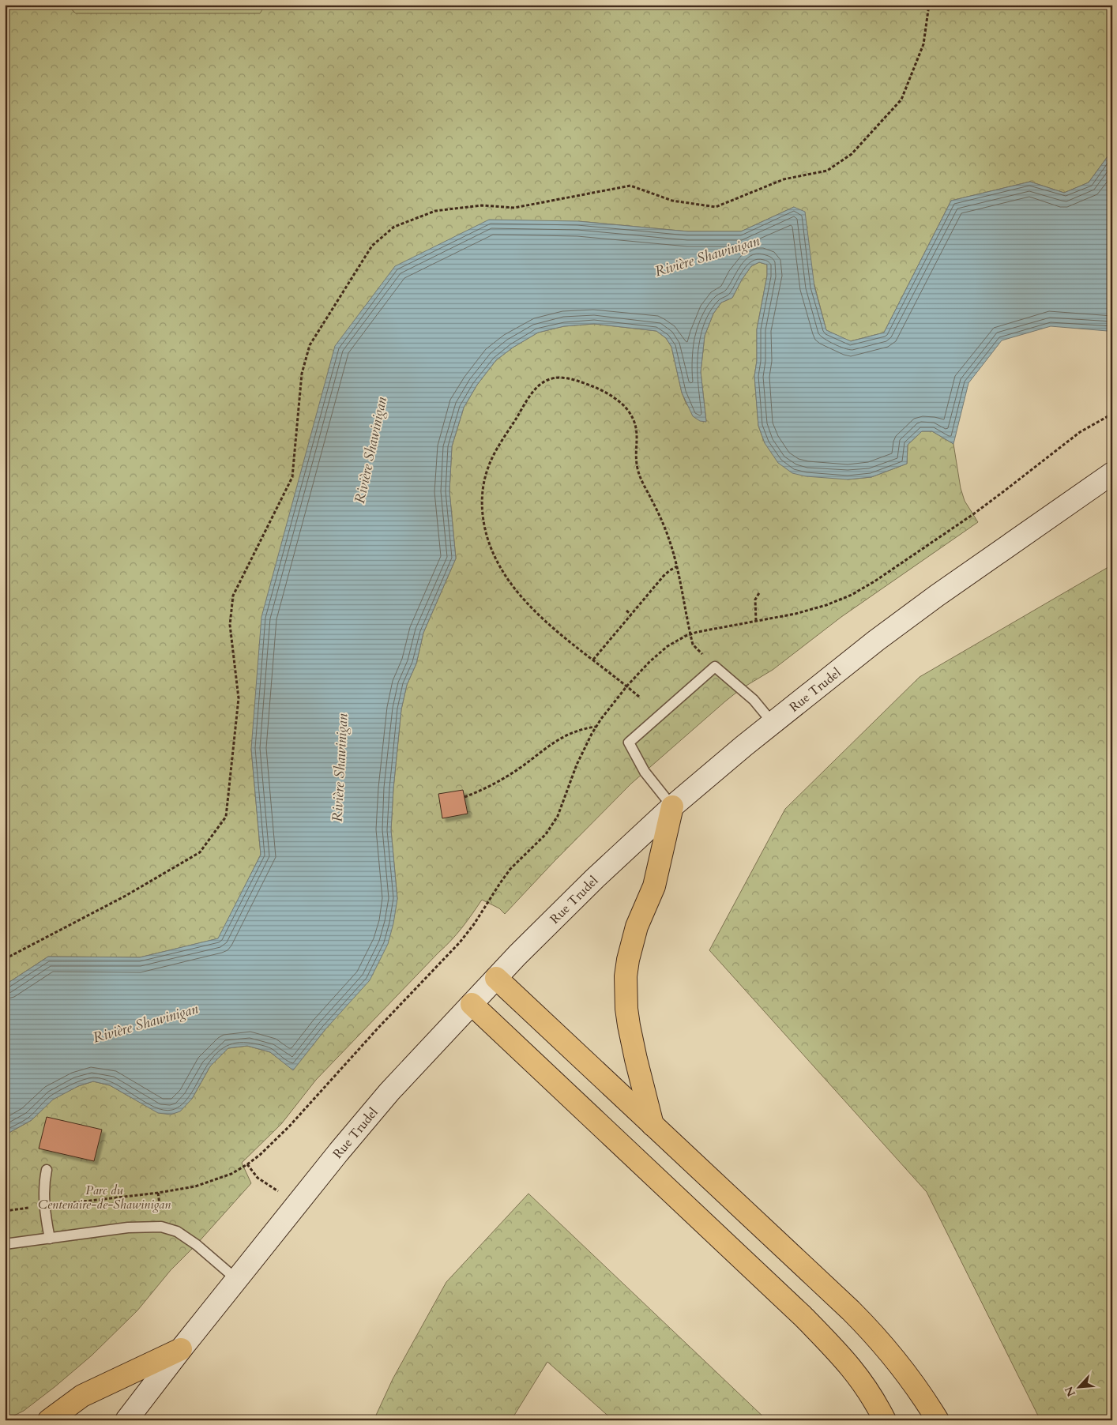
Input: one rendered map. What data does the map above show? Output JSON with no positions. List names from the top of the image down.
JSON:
{
  "streets": {
    "main road": ["Rue Trudel"]
  },
  "water": ["Rivière Shawinigan"],
  "parks": ["Parc du Centenaire-de-Shawinigan"],
  "north": "bottom left"
}
